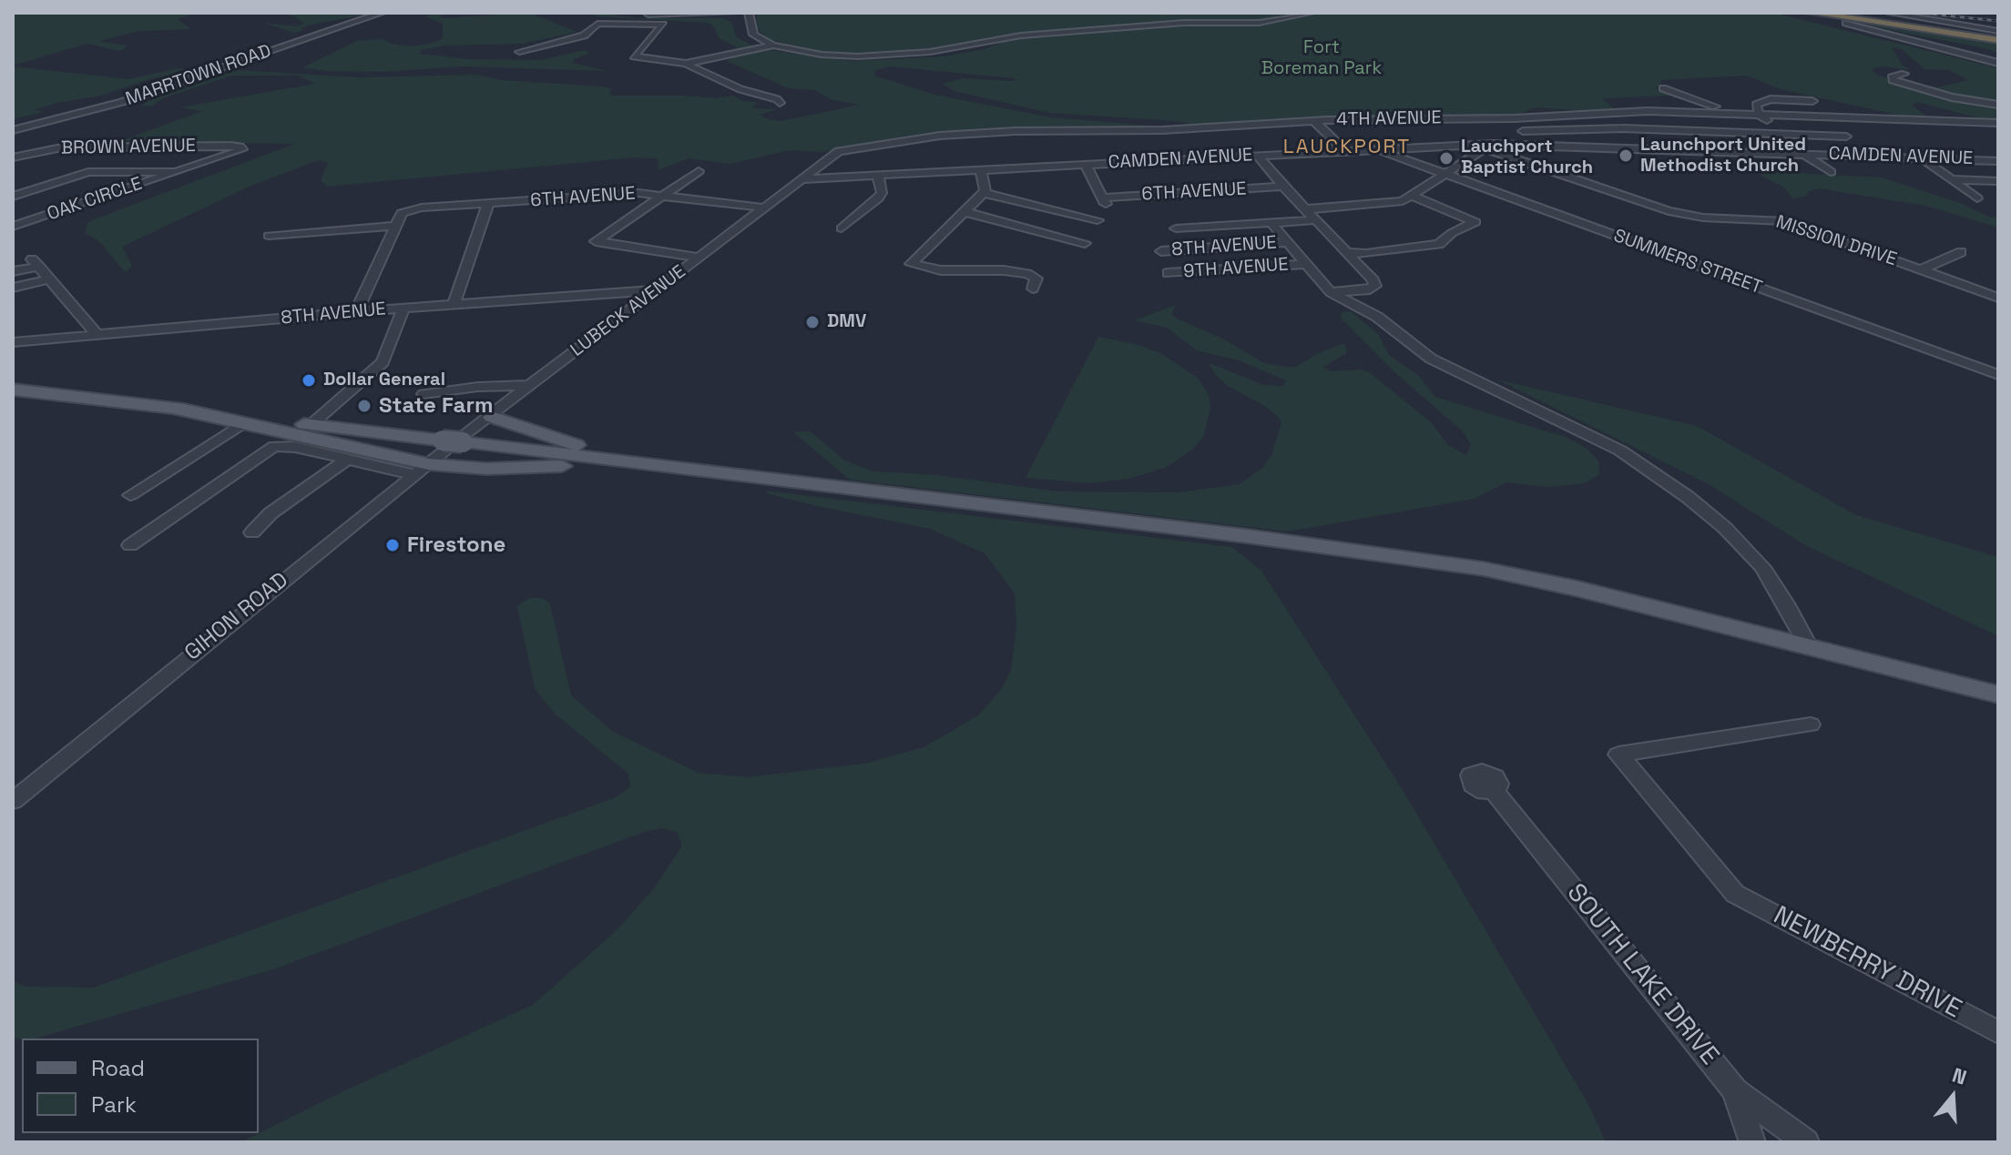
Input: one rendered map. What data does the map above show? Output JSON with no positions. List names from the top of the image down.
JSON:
{
  "streets": {
    "street": [
      "MARRTOWN ROAD",
      "4TH AVENUE",
      "BROWN AVENUE",
      "CAMDEN AVENUE",
      "6TH AVENUE",
      "OAK CIRCLE",
      "MISSION DRIVE",
      "8TH AVENUE",
      "SUMMERS STREET",
      "9TH AVENUE",
      "LUBECK AVENUE",
      "GIHON ROAD",
      "NEWBERRY DRIVE",
      "SOUTH LAKE DRIVE"
    ]
  },
  "crossings": [
    ["4TH AVENUE", "CAMDEN AVENUE"],
    ["4TH AVENUE", "LUBECK AVENUE"],
    ["BROWN AVENUE", "OAK CIRCLE"],
    ["CAMDEN AVENUE", "6TH AVENUE"],
    ["CAMDEN AVENUE", "MISSION DRIVE"],
    ["CAMDEN AVENUE", "SUMMERS STREET"],
    ["CAMDEN AVENUE", "LUBECK AVENUE"],
    ["6TH AVENUE", "LUBECK AVENUE"],
    ["8TH AVENUE", "LUBECK AVENUE"],
    ["LUBECK AVENUE", "GIHON ROAD"]
  ],
  "districts": ["LAUCKPORT"],
  "parks": ["Fort Boreman Park"],
  "places": [
    "Launchport United Methodist Church",
    "Lauchport Baptist Church",
    "DMV",
    "Dollar General",
    "State Farm",
    "Firestone"
  ],
  "legend": ["Road", "Park"],
  "north": "top"
}
